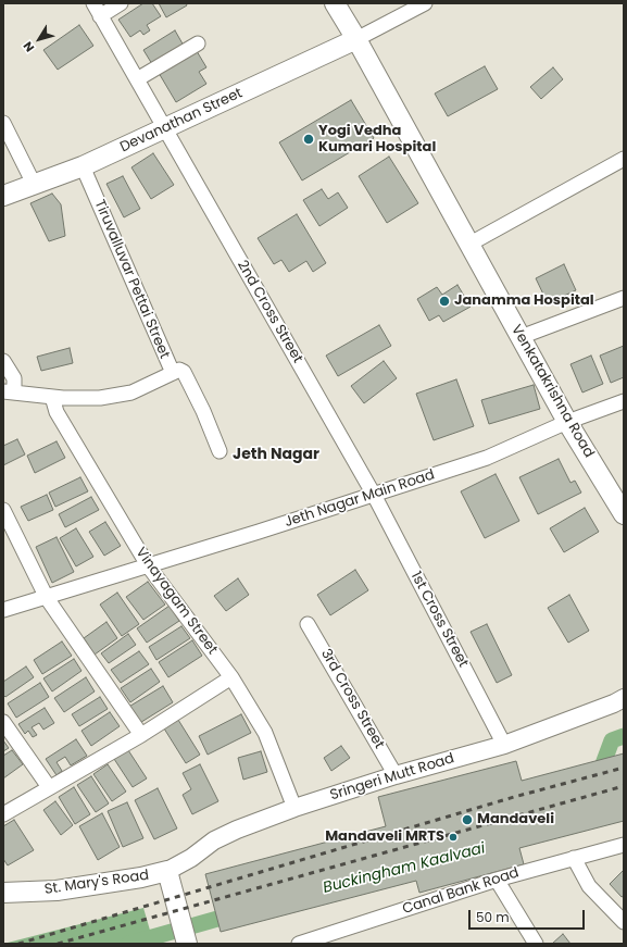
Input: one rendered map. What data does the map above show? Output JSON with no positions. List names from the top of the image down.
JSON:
{
  "streets": {
    "main road": ["Devanathan Street", "Venkatakrishna Road", "St. Mary's Road"],
    "street": [
      "Tiruvalluvar Pettai Street",
      "2nd Cross Street",
      "Jeth Nagar Main Road",
      "Vinayagam Street",
      "1st Cross Street",
      "3rd Cross Street",
      "Sringeri Mutt Road",
      "Canal Bank Road"
    ]
  },
  "crossings": [
    ["Devanathan Street", "Tiruvalluvar Pettai Street"],
    ["Devanathan Street", "2nd Cross Street"],
    ["Devanathan Street", "Venkatakrishna Road"],
    ["2nd Cross Street", "Jeth Nagar Main Road"],
    ["2nd Cross Street", "1st Cross Street"],
    ["Venkatakrishna Road", "Jeth Nagar Main Road"],
    ["Jeth Nagar Main Road", "Vinayagam Street"],
    ["Jeth Nagar Main Road", "1st Cross Street"],
    ["Vinayagam Street", "Sringeri Mutt Road"],
    ["1st Cross Street", "Sringeri Mutt Road"],
    ["3rd Cross Street", "Sringeri Mutt Road"],
    ["Sringeri Mutt Road", "St. Mary's Road"]
  ],
  "districts": ["Jeth Nagar"],
  "water": ["Buckingham Kaalvaai"],
  "places": [
    "Yogi Vedha Kumari Hospital",
    "Janamma Hospital",
    "Mandaveli",
    "Mandaveli MRTS"
  ],
  "scale_bar": "50 m",
  "north": "bottom left"
}
